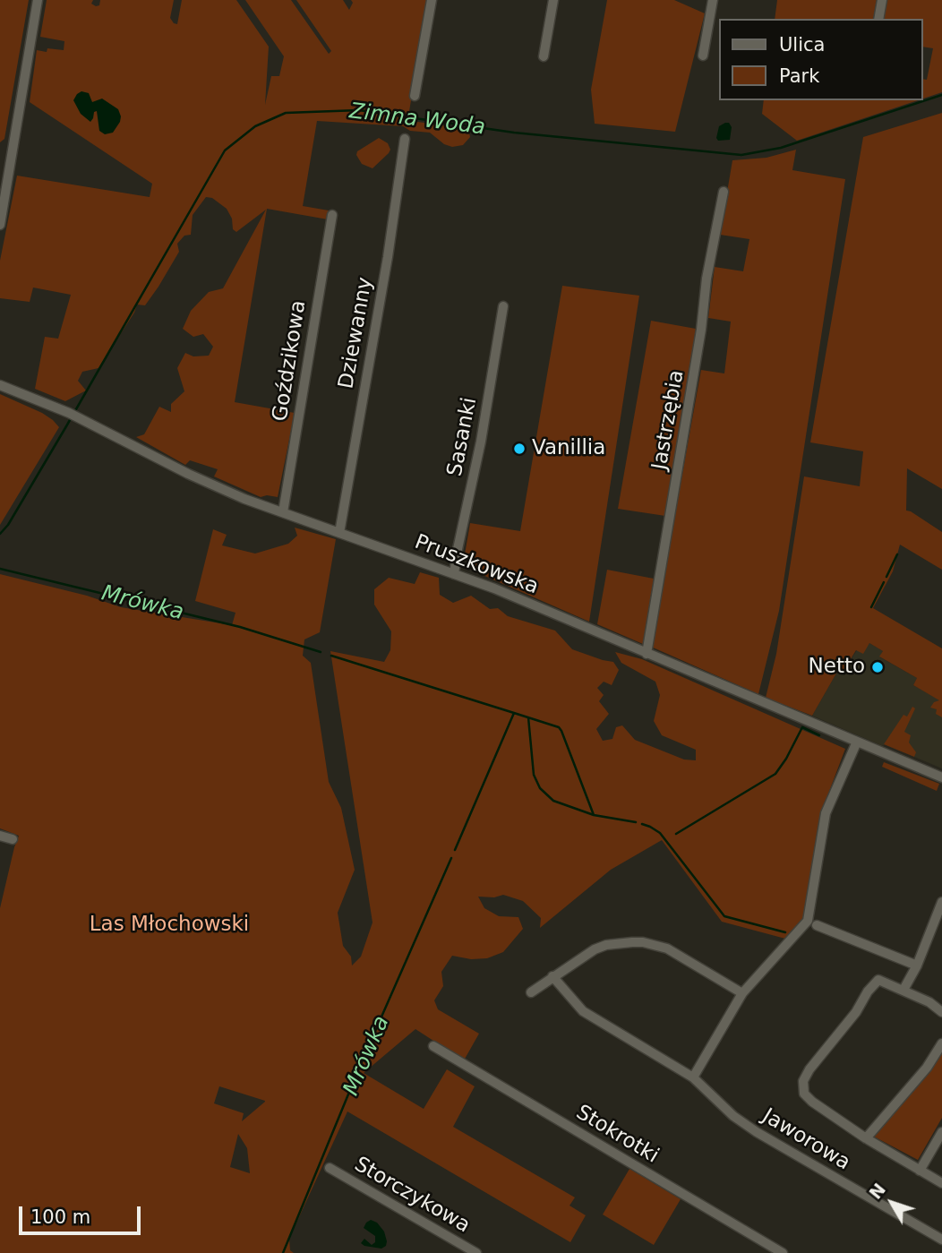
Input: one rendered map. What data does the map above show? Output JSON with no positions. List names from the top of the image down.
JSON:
{
  "streets": {
    "street": [
      "Dziewanny",
      "Goździkowa",
      "Jastrzębia",
      "Sasanki",
      "Pruszkowska",
      "Stokrotki",
      "Jaworowa",
      "Storczykowa"
    ]
  },
  "crossings": [
    ["Dziewanny", "Pruszkowska"],
    ["Goździkowa", "Pruszkowska"],
    ["Jastrzębia", "Pruszkowska"],
    ["Sasanki", "Pruszkowska"]
  ],
  "water": ["Zimna Woda", "Mrówka"],
  "parks": ["Las Młochowski"],
  "places": ["Vanillia", "Netto"],
  "legend": ["Ulica", "Park"],
  "scale_bar": "100 m",
  "north": "top left"
}
